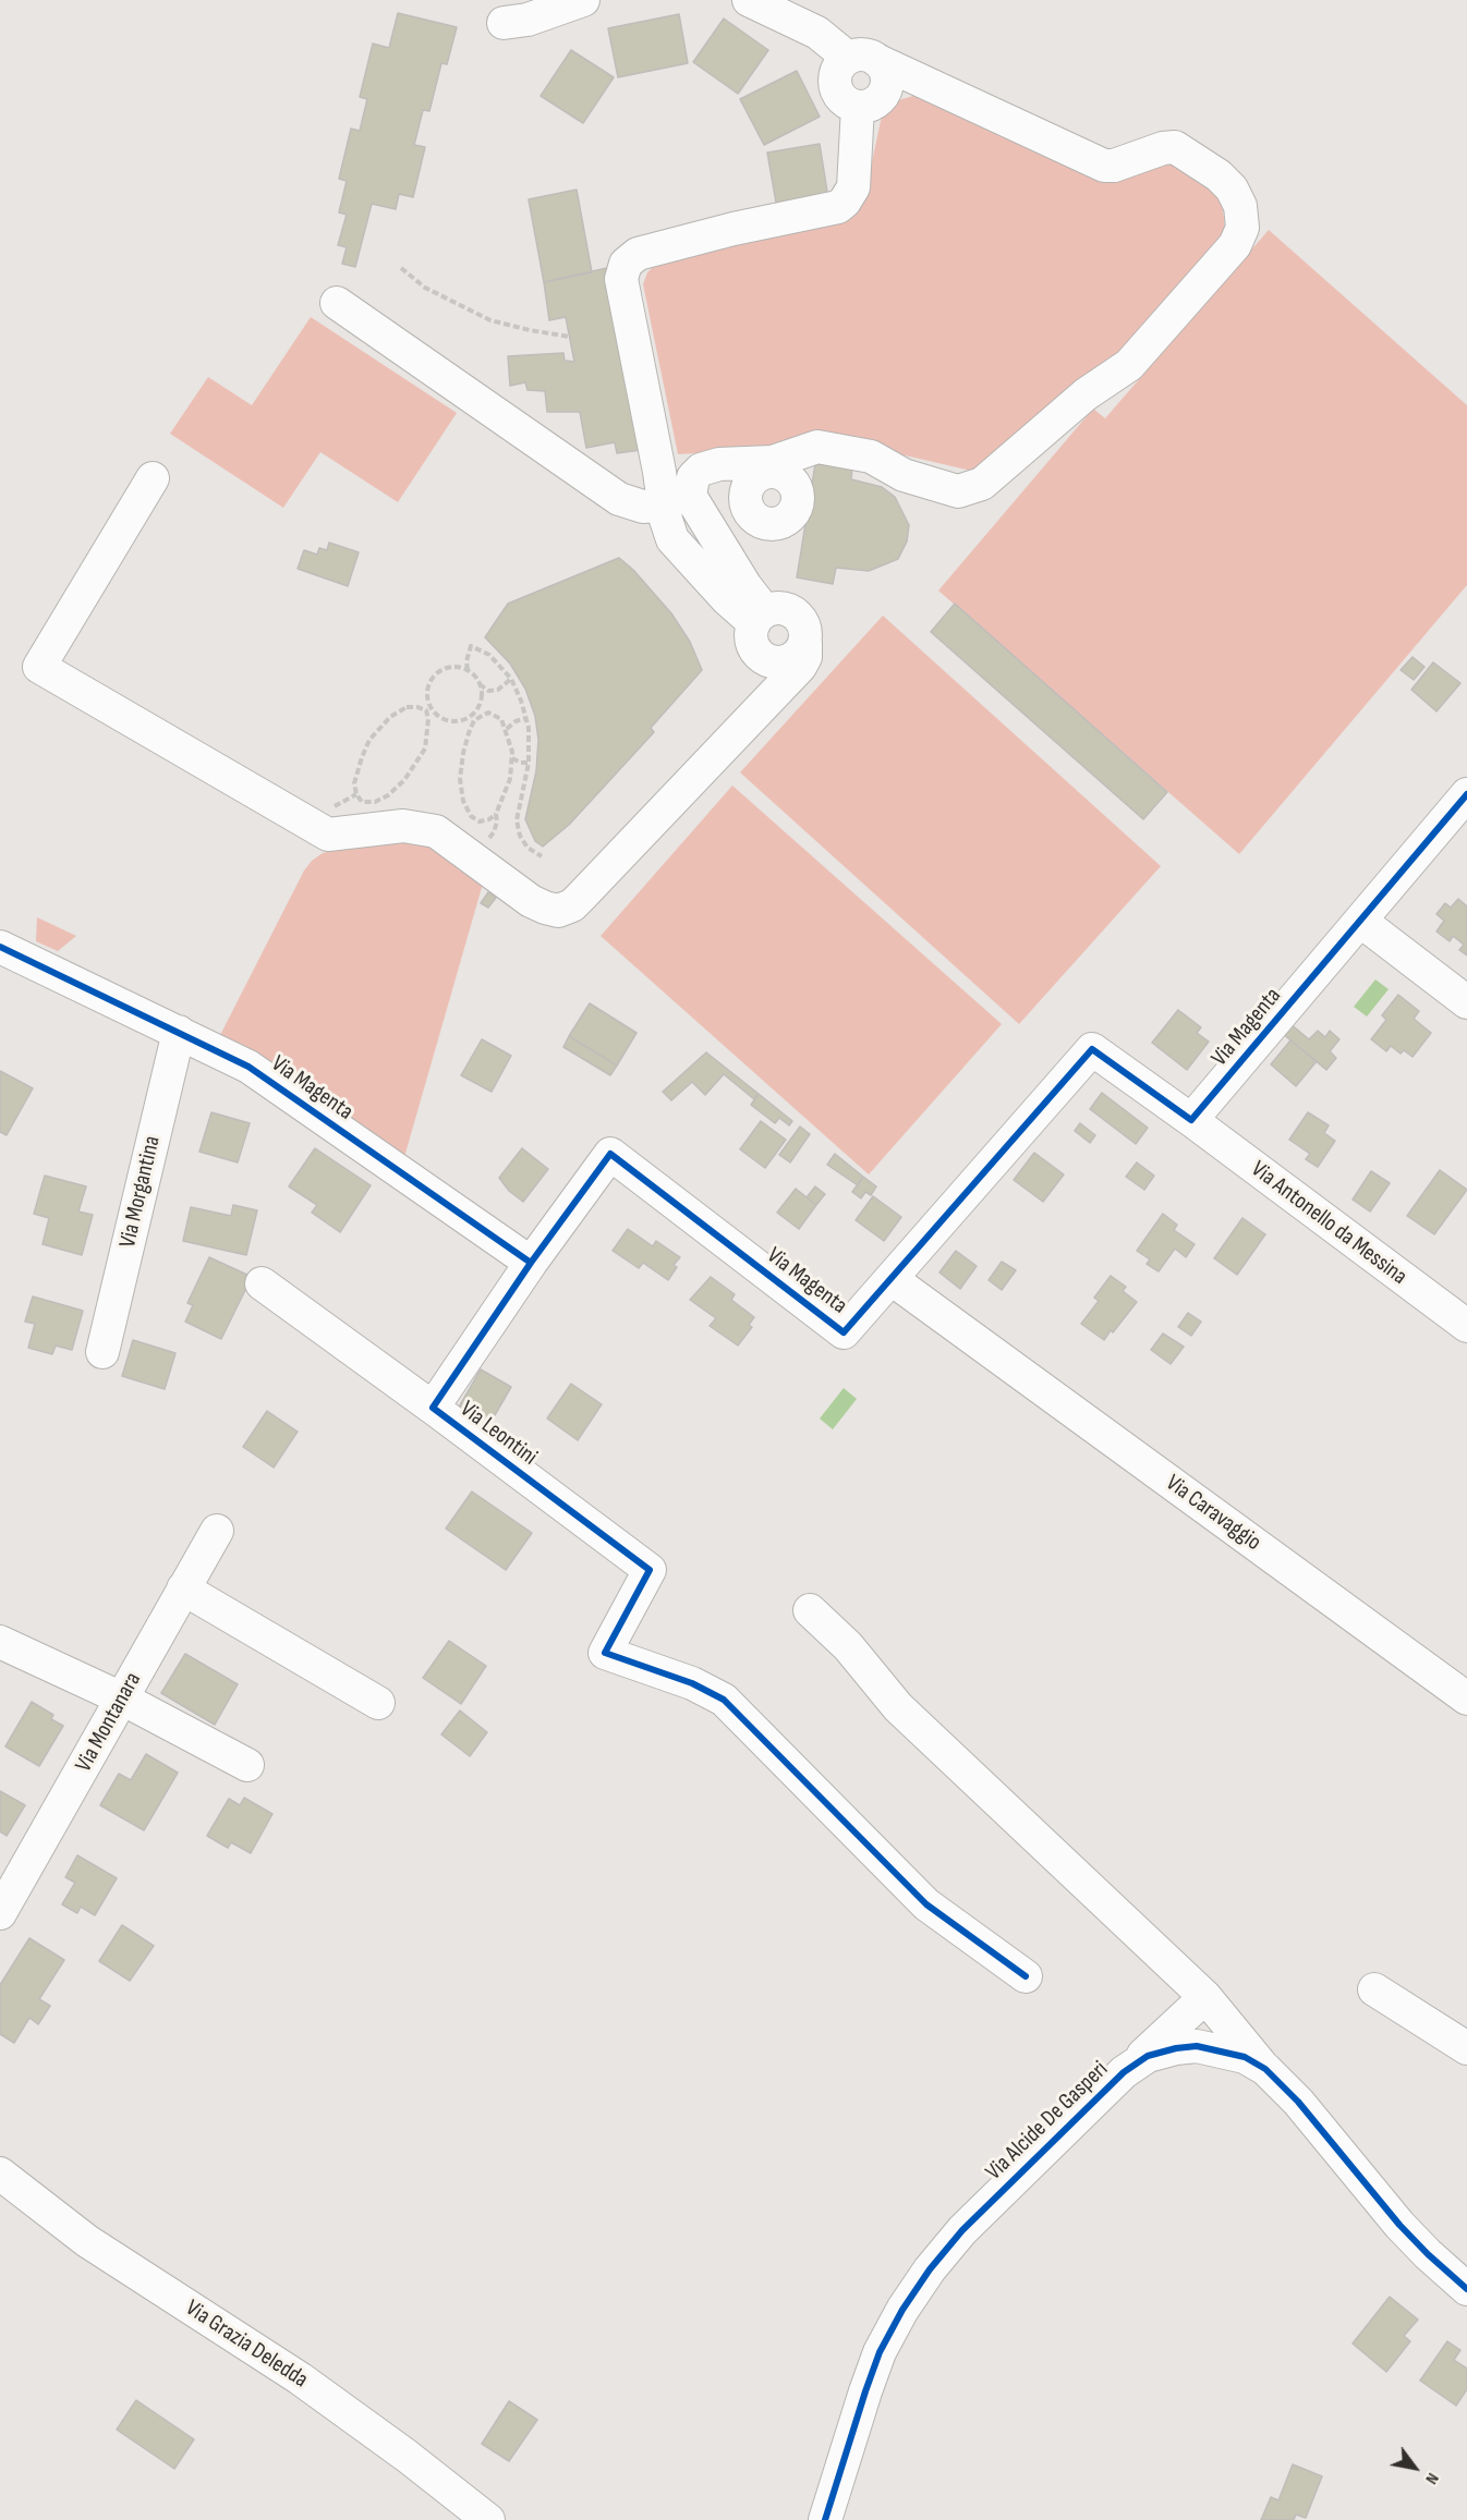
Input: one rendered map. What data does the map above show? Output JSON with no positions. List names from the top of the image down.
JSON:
{
  "streets": {
    "street": [
      "Via Magenta",
      "Via Morgantina",
      "Via Antonello da Messina",
      "Via Leontini",
      "Via Caravaggio",
      "Via Montanara",
      "Via Alcide De Gasperi",
      "Via Grazia Deledda"
    ]
  },
  "crossings": [
    ["Via Magenta", "Via Morgantina"],
    ["Via Magenta", "Via Antonello da Messina"],
    ["Via Magenta", "Via Leontini"],
    ["Via Magenta", "Via Caravaggio"]
  ],
  "north": "bottom right"
}
